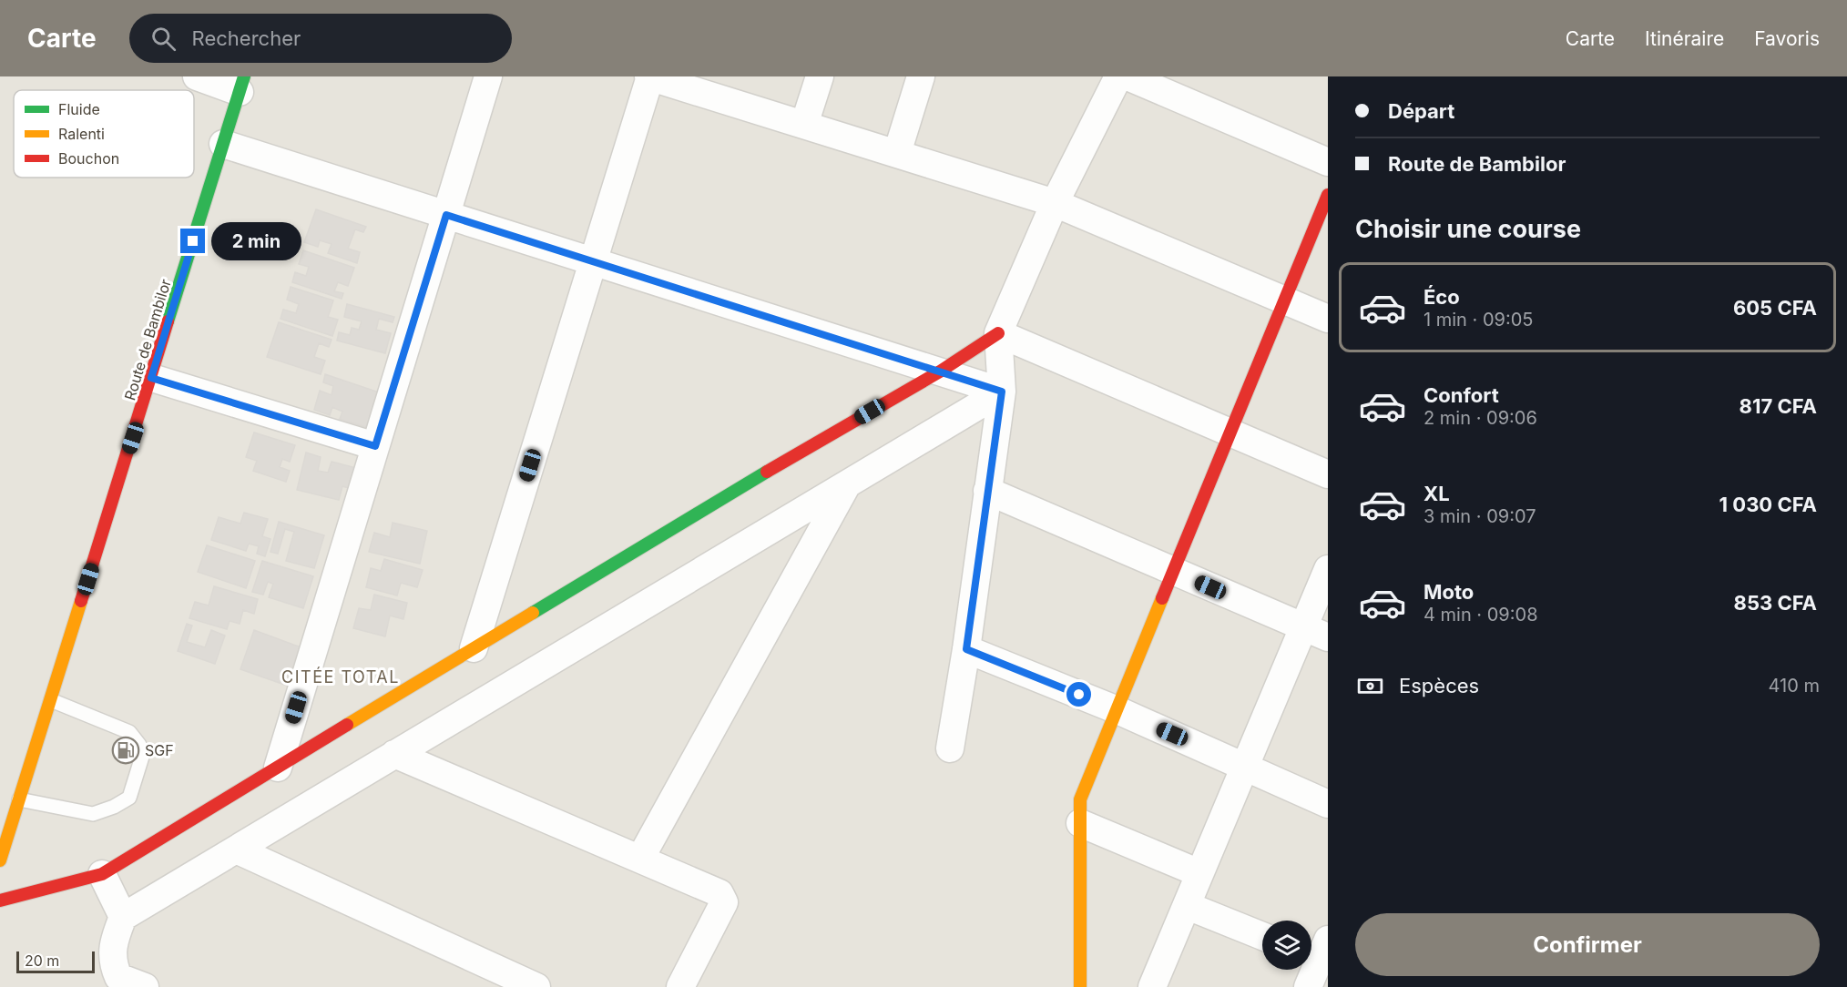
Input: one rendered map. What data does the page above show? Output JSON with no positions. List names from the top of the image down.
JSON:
{
  "streets": {
    "street": ["Route de Bambilor"]
  },
  "districts": ["CITÉE TOTAL"],
  "places": {
    "fuel station": ["SGF"]
  },
  "legend": ["Fluide", "Ralenti", "Bouchon"],
  "scale_bar": "20 m",
  "page": {
    "header": "Carte",
    "search": "Rechercher",
    "nav": ["Carte", "Itinéraire", "Favoris"],
    "banner": ["Départ", "Route de Bambilor"],
    "heading": "Choisir une course",
    "bubble": "2 min",
    "list": [
      {
        "name": "Éco",
        "note": "1 min · 09:05",
        "value": "605 CFA"
      },
      {
        "name": "Confort",
        "note": "2 min · 09:06",
        "value": "817 CFA"
      },
      {
        "name": "XL",
        "note": "3 min · 09:07",
        "value": "1 030 CFA"
      },
      {
        "name": "Moto",
        "note": "4 min · 09:08",
        "value": "853 CFA"
      }
    ],
    "pay": ["Espèces", "410 m"],
    "buttons": "Confirmer",
    "scale": "20 m"
  }
}
